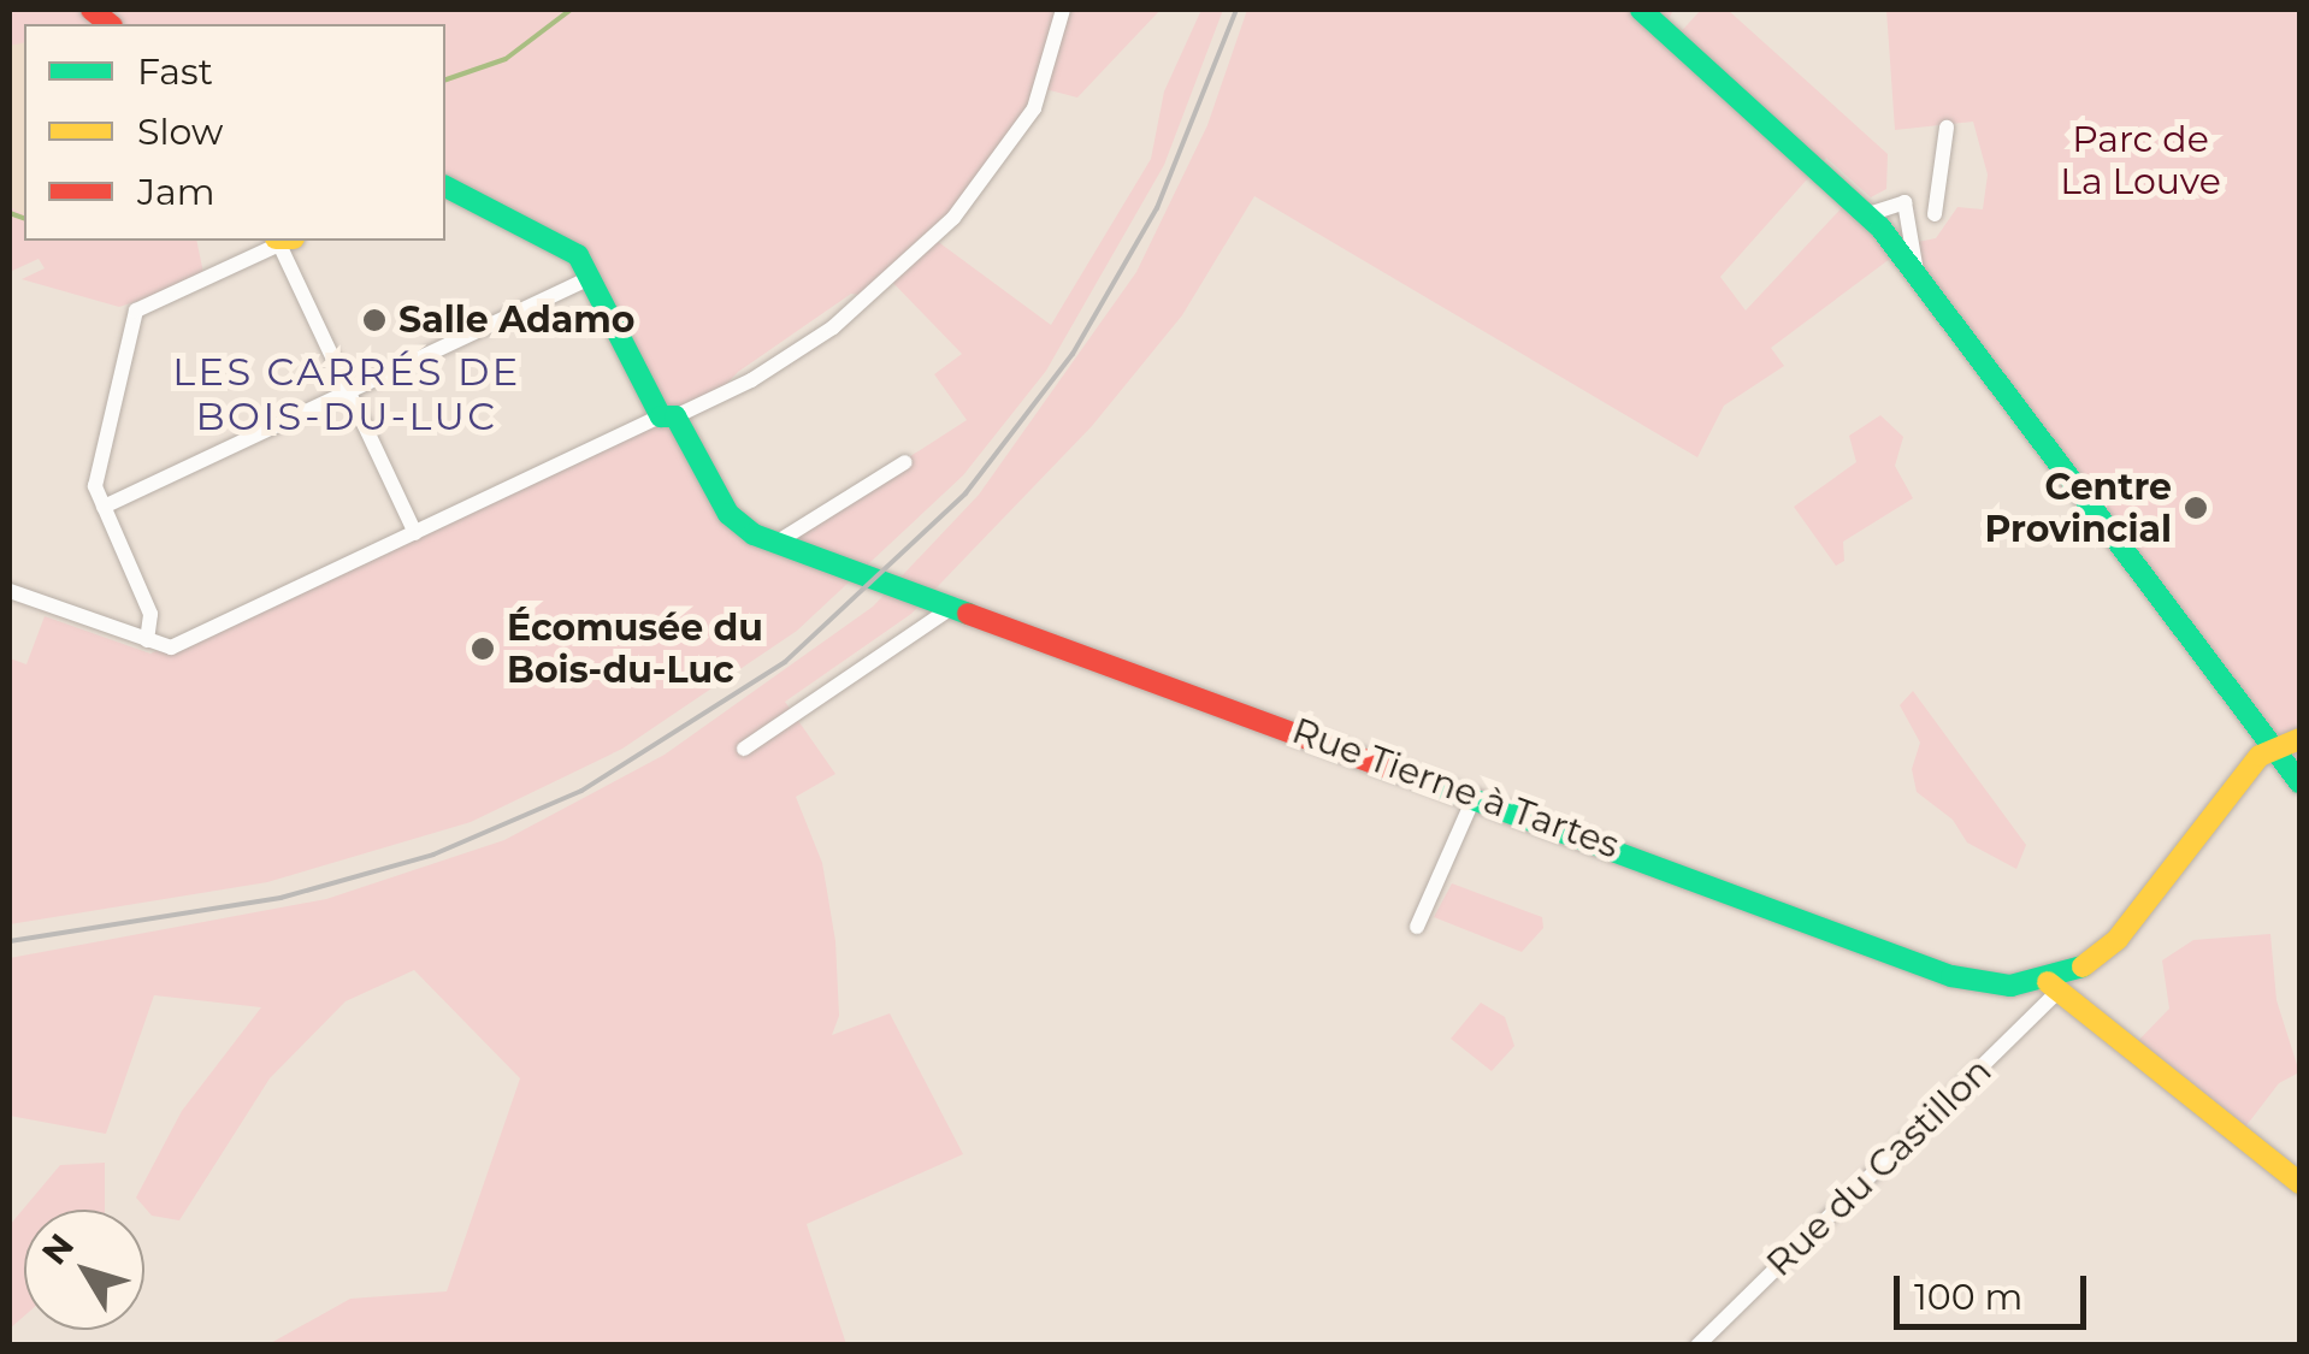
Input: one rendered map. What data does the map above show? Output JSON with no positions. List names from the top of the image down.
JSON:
{
  "streets": {
    "street": ["Rue Tierne à Tartes", "Rue du Castillon"]
  },
  "crossings": [
    ["Rue Tierne à Tartes", "Rue du Castillon"]
  ],
  "districts": ["LES CARRÉS DE BOIS-DU-LUC"],
  "parks": ["Parc de La Louve"],
  "places": ["Salle Adamo", "Centre Provincial", "Écomusée du Bois-du-Luc"],
  "legend": ["Fast", "Slow", "Jam"],
  "scale_bar": "100 m",
  "north": "top left"
}
